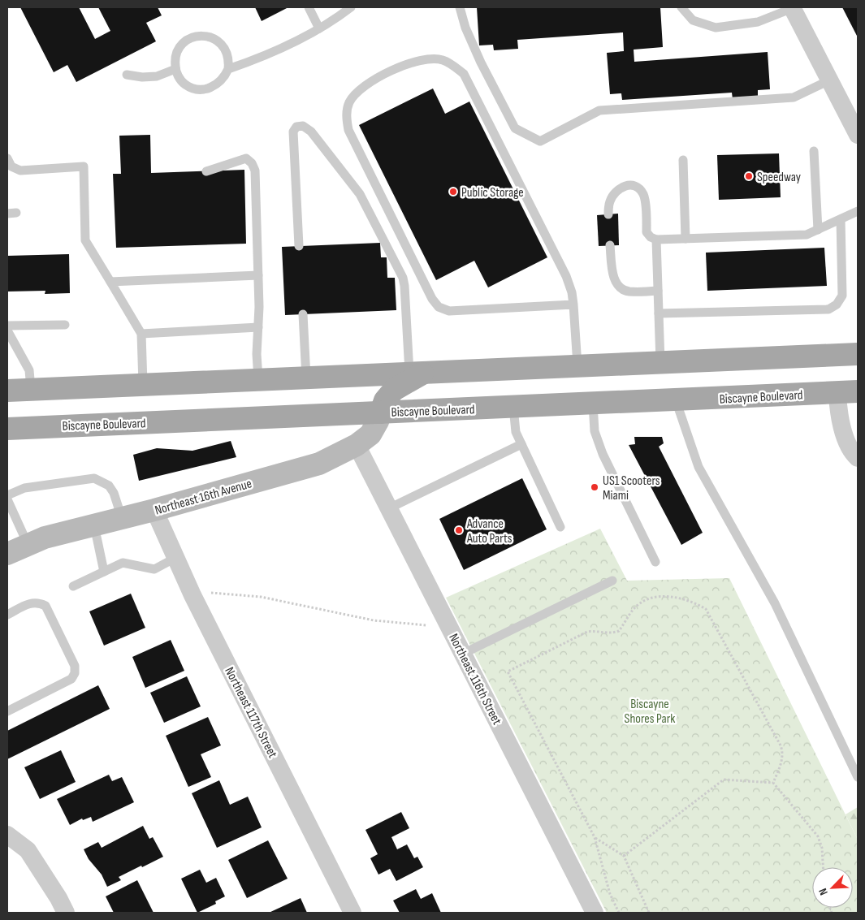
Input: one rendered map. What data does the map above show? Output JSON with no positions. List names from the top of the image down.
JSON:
{
  "streets": {
    "main road": ["Biscayne Boulevard"],
    "street": ["Northeast 16th Avenue", "Northeast 116th Street", "Northeast 117th Street"]
  },
  "crossings": [
    ["Biscayne Boulevard", "Northeast 16th Avenue"],
    ["Northeast 16th Avenue", "Northeast 116th Street"],
    ["Northeast 16th Avenue", "Northeast 117th Street"]
  ],
  "parks": ["Biscayne Shores Park"],
  "places": [
    "Speedway",
    "Public Storage",
    "US1 Scooters Miami",
    "Advance Auto Parts"
  ],
  "north": "bottom left"
}
